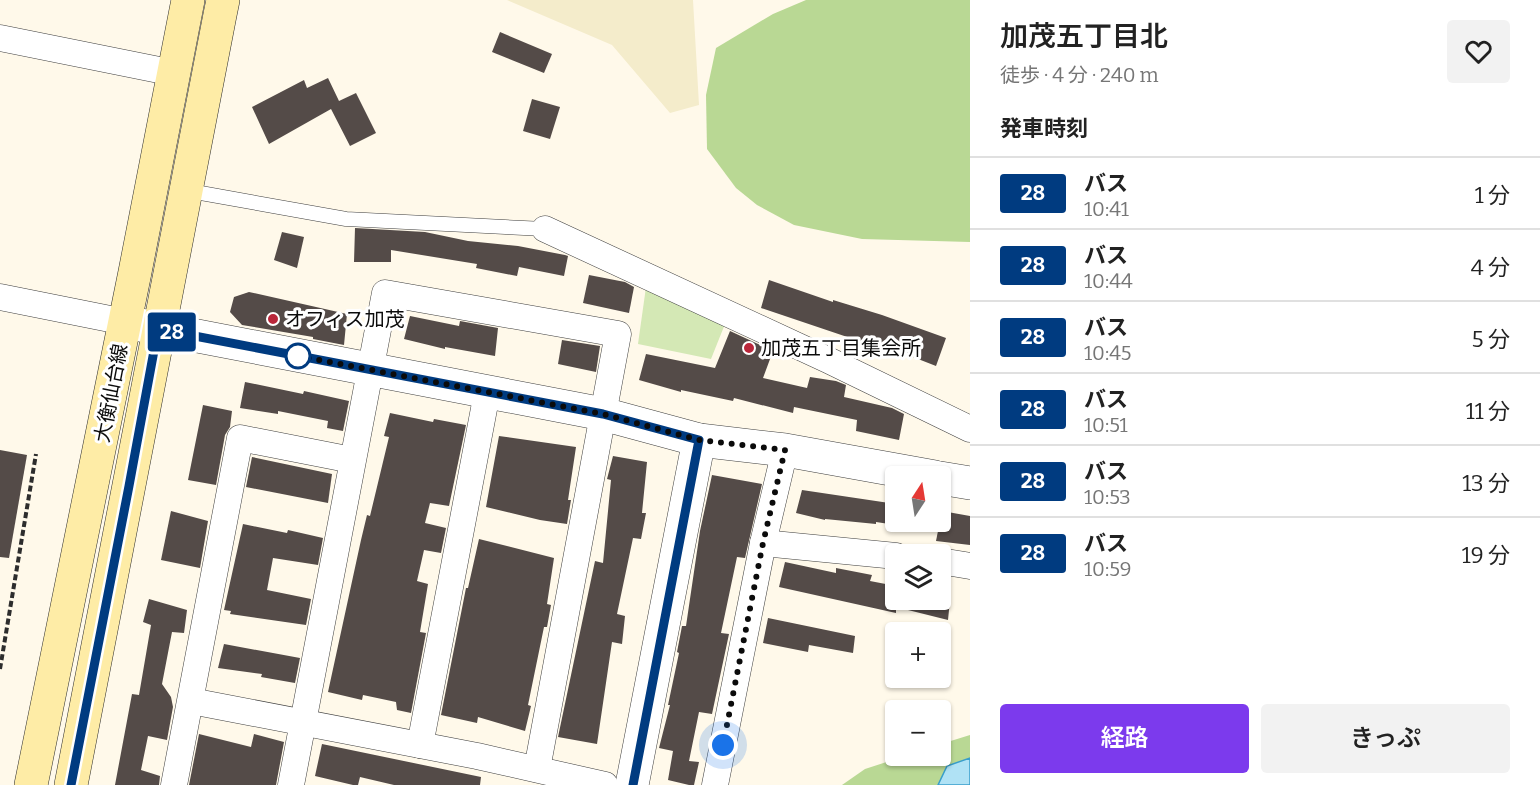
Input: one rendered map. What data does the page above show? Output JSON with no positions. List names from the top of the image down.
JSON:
{
  "streets": {
    "main road": ["大衡仙台線"]
  },
  "places": ["オフィス加茂", "加茂五丁目集会所"],
  "lines": ["bus line 28"],
  "north": "top",
  "page": {
    "on_map": "28",
    "heading": [
      ["加茂五丁目北", "徒歩 · 4 分 · 240 m"],
      "発車時刻"
    ],
    "list": [
      {
        "mark": "28",
        "name": "バス",
        "note": "10:41",
        "value": "1 分"
      },
      {
        "mark": "28",
        "name": "バス",
        "note": "10:44",
        "value": "4 分"
      },
      {
        "mark": "28",
        "name": "バス",
        "note": "10:45",
        "value": "5 分"
      },
      {
        "mark": "28",
        "name": "バス",
        "note": "10:51",
        "value": "11 分"
      },
      {
        "mark": "28",
        "name": "バス",
        "note": "10:53",
        "value": "13 分"
      },
      {
        "mark": "28",
        "name": "バス",
        "note": "10:59",
        "value": "19 分"
      }
    ],
    "map_buttons": ["+", "−"],
    "buttons": ["経路", "きっぷ"]
  }
}
